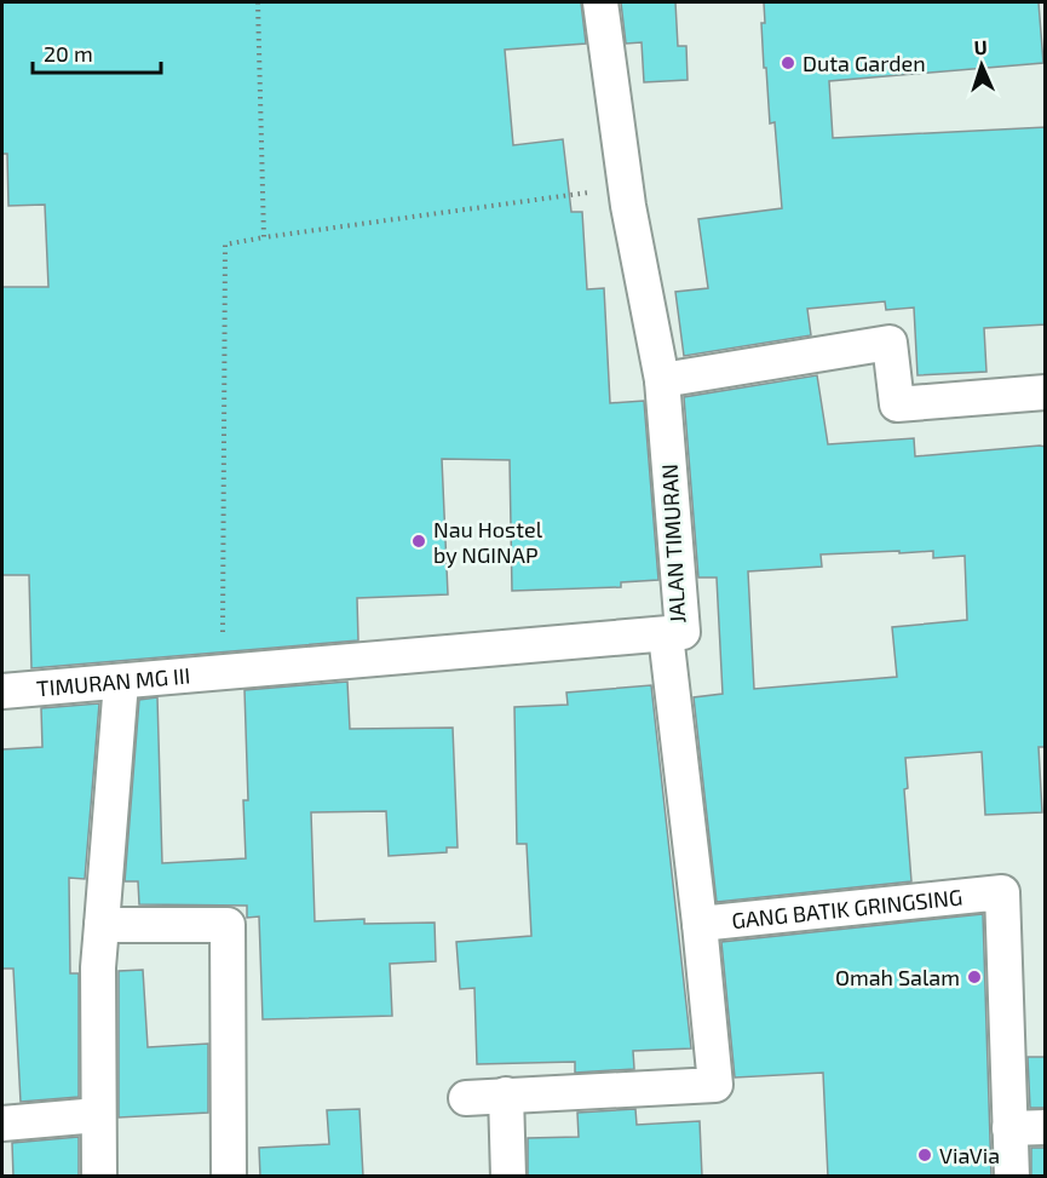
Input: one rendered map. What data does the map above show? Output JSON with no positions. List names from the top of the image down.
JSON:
{
  "streets": {
    "street": ["JALAN TIMURAN", "TIMURAN MG III", "GANG BATIK GRINGSING"]
  },
  "crossings": [
    ["JALAN TIMURAN", "TIMURAN MG III"],
    ["JALAN TIMURAN", "GANG BATIK GRINGSING"]
  ],
  "places": [
    "Duta Garden",
    "Nau Hostel by NGINAP",
    "Omah Salam",
    "ViaVia"
  ],
  "scale_bar": "20 m",
  "north": "top"
}
